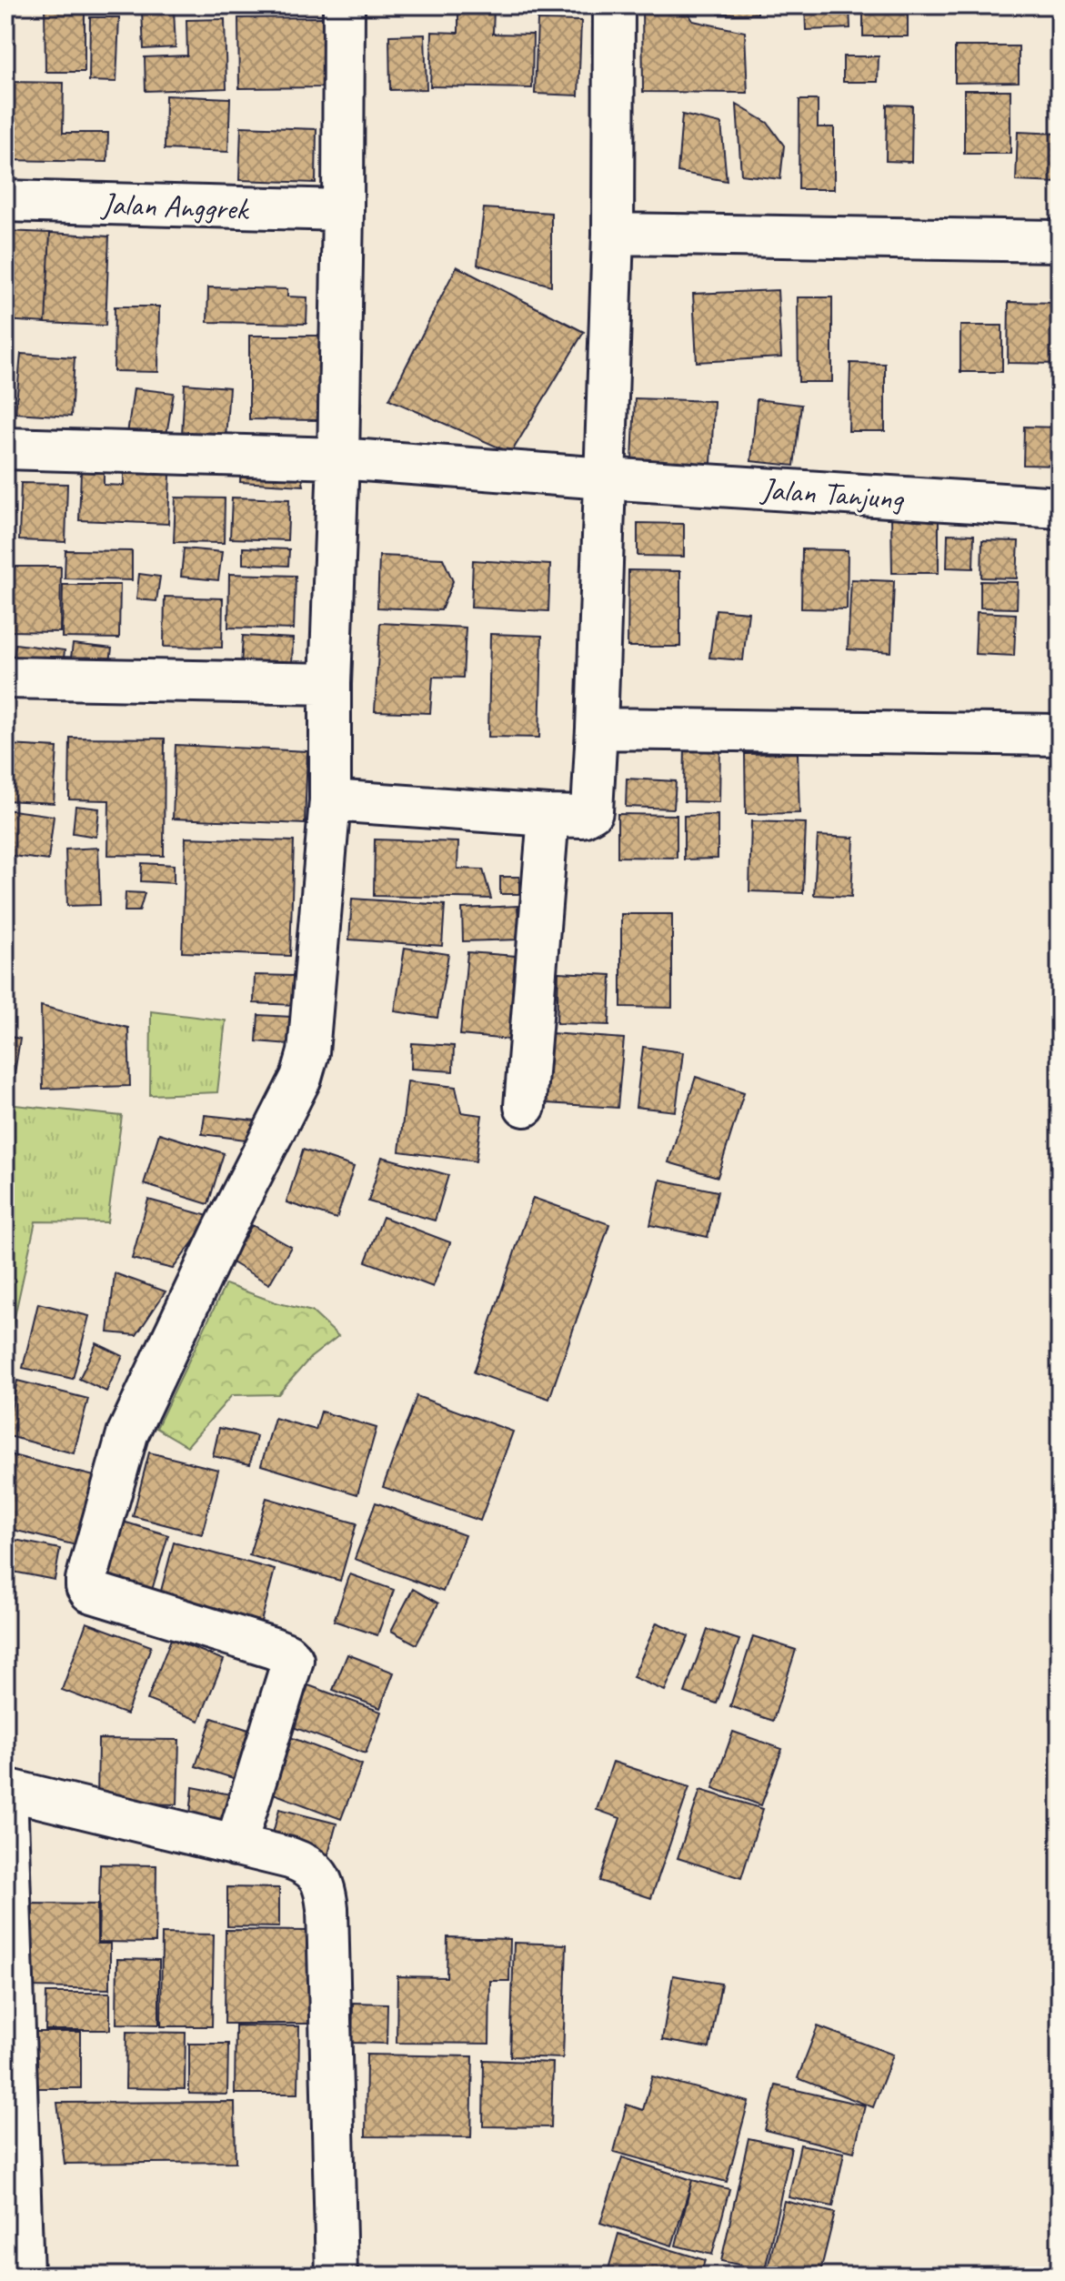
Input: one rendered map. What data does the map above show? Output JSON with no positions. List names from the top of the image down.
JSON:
{
  "streets": {
    "street": ["Jalan Anggrek", "Jalan Tanjung"]
  }
}
